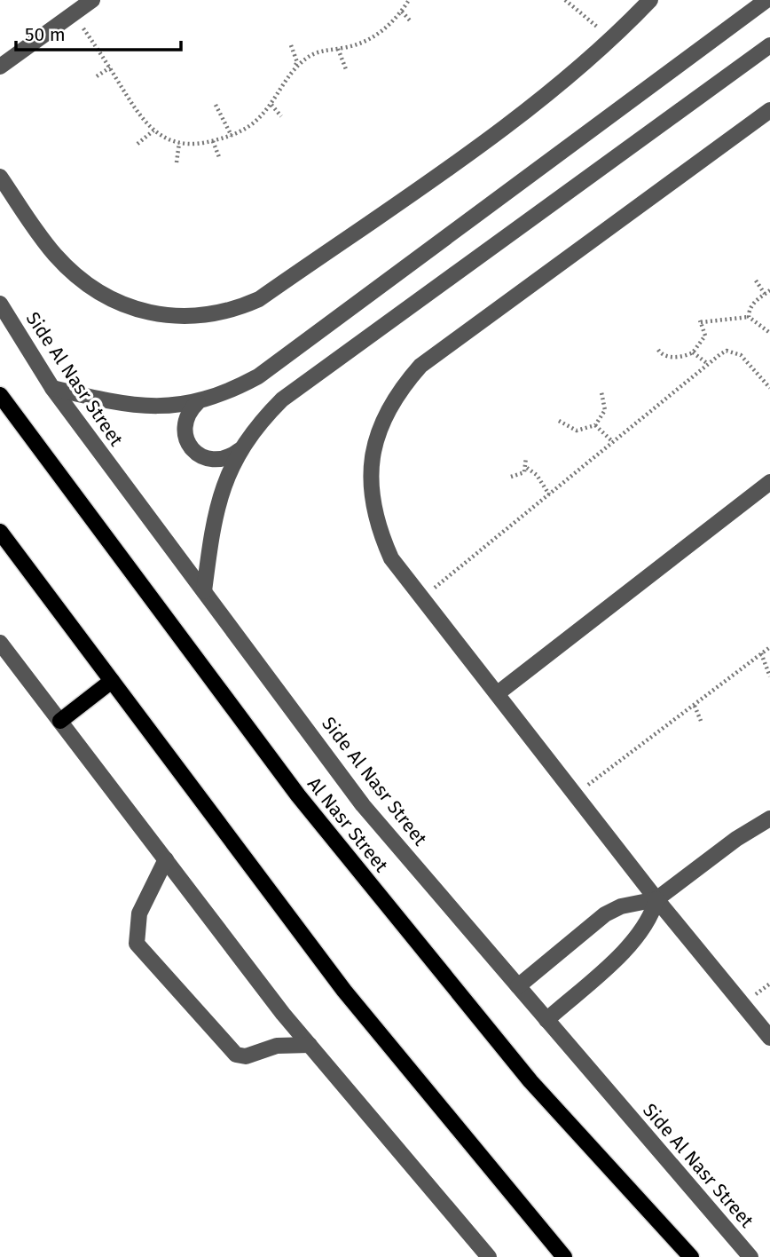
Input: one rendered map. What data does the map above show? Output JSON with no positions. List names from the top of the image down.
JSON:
{
  "streets": {
    "main road": ["Al Nasr Street"],
    "street": ["Side Al Nasr Street"]
  },
  "scale_bar": "50 m"
}
